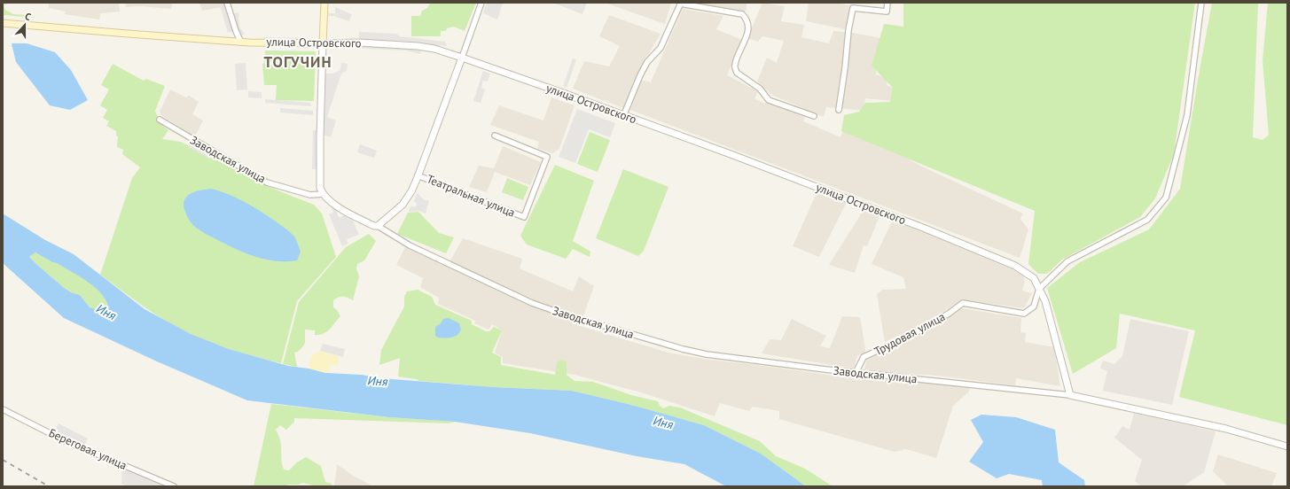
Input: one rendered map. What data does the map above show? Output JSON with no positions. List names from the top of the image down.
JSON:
{
  "streets": {
    "main road": ["улица Островского"],
    "street": [
      "Заводская улица",
      "Театральная улица",
      "Трудовая улица",
      "Береговая улица"
    ]
  },
  "crossings": [
    ["улица Островского", "Заводская улица"],
    ["улица Островского", "Трудовая улица"],
    ["Заводская улица", "Трудовая улица"]
  ],
  "districts": ["ТОГУЧИН"],
  "water": ["Иня"],
  "north": "top"
}
